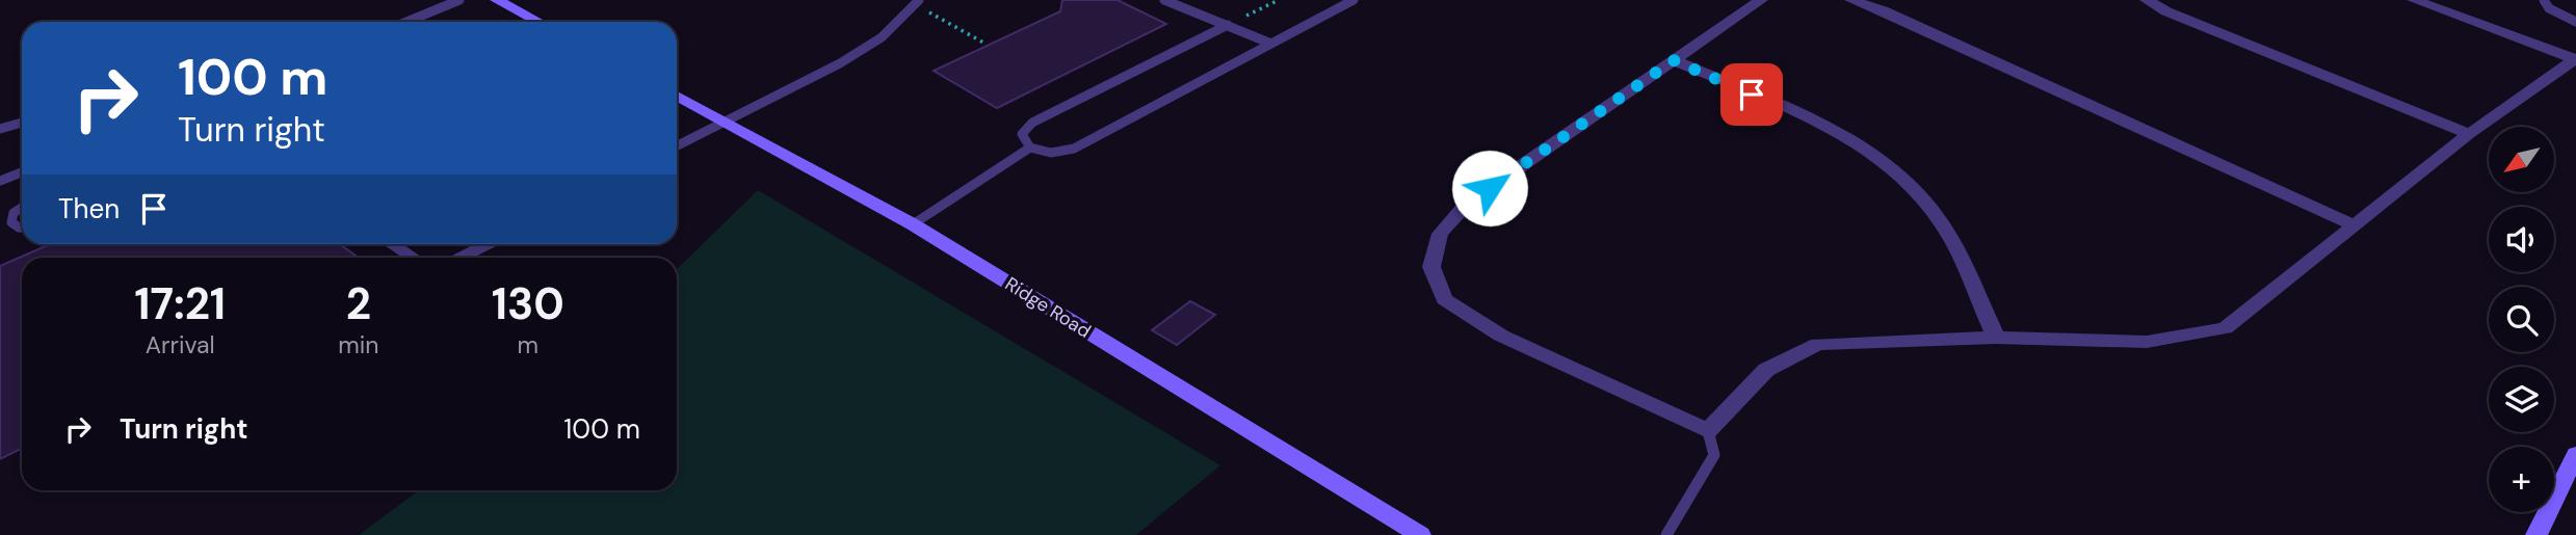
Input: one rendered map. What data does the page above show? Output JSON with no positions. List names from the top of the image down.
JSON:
{
  "streets": {
    "street": ["Ridge Road"]
  },
  "north": "bottom left",
  "page": {
    "turn": ["100 m", "Turn right"],
    "map_buttons": "+",
    "then": "Then",
    "eta": [
      "17:21",
      "Arrival",
      "2",
      "min",
      "130",
      "m"
    ],
    "list": [
      {
        "name": "Turn right",
        "value": "100 m"
      }
    ]
  }
}
